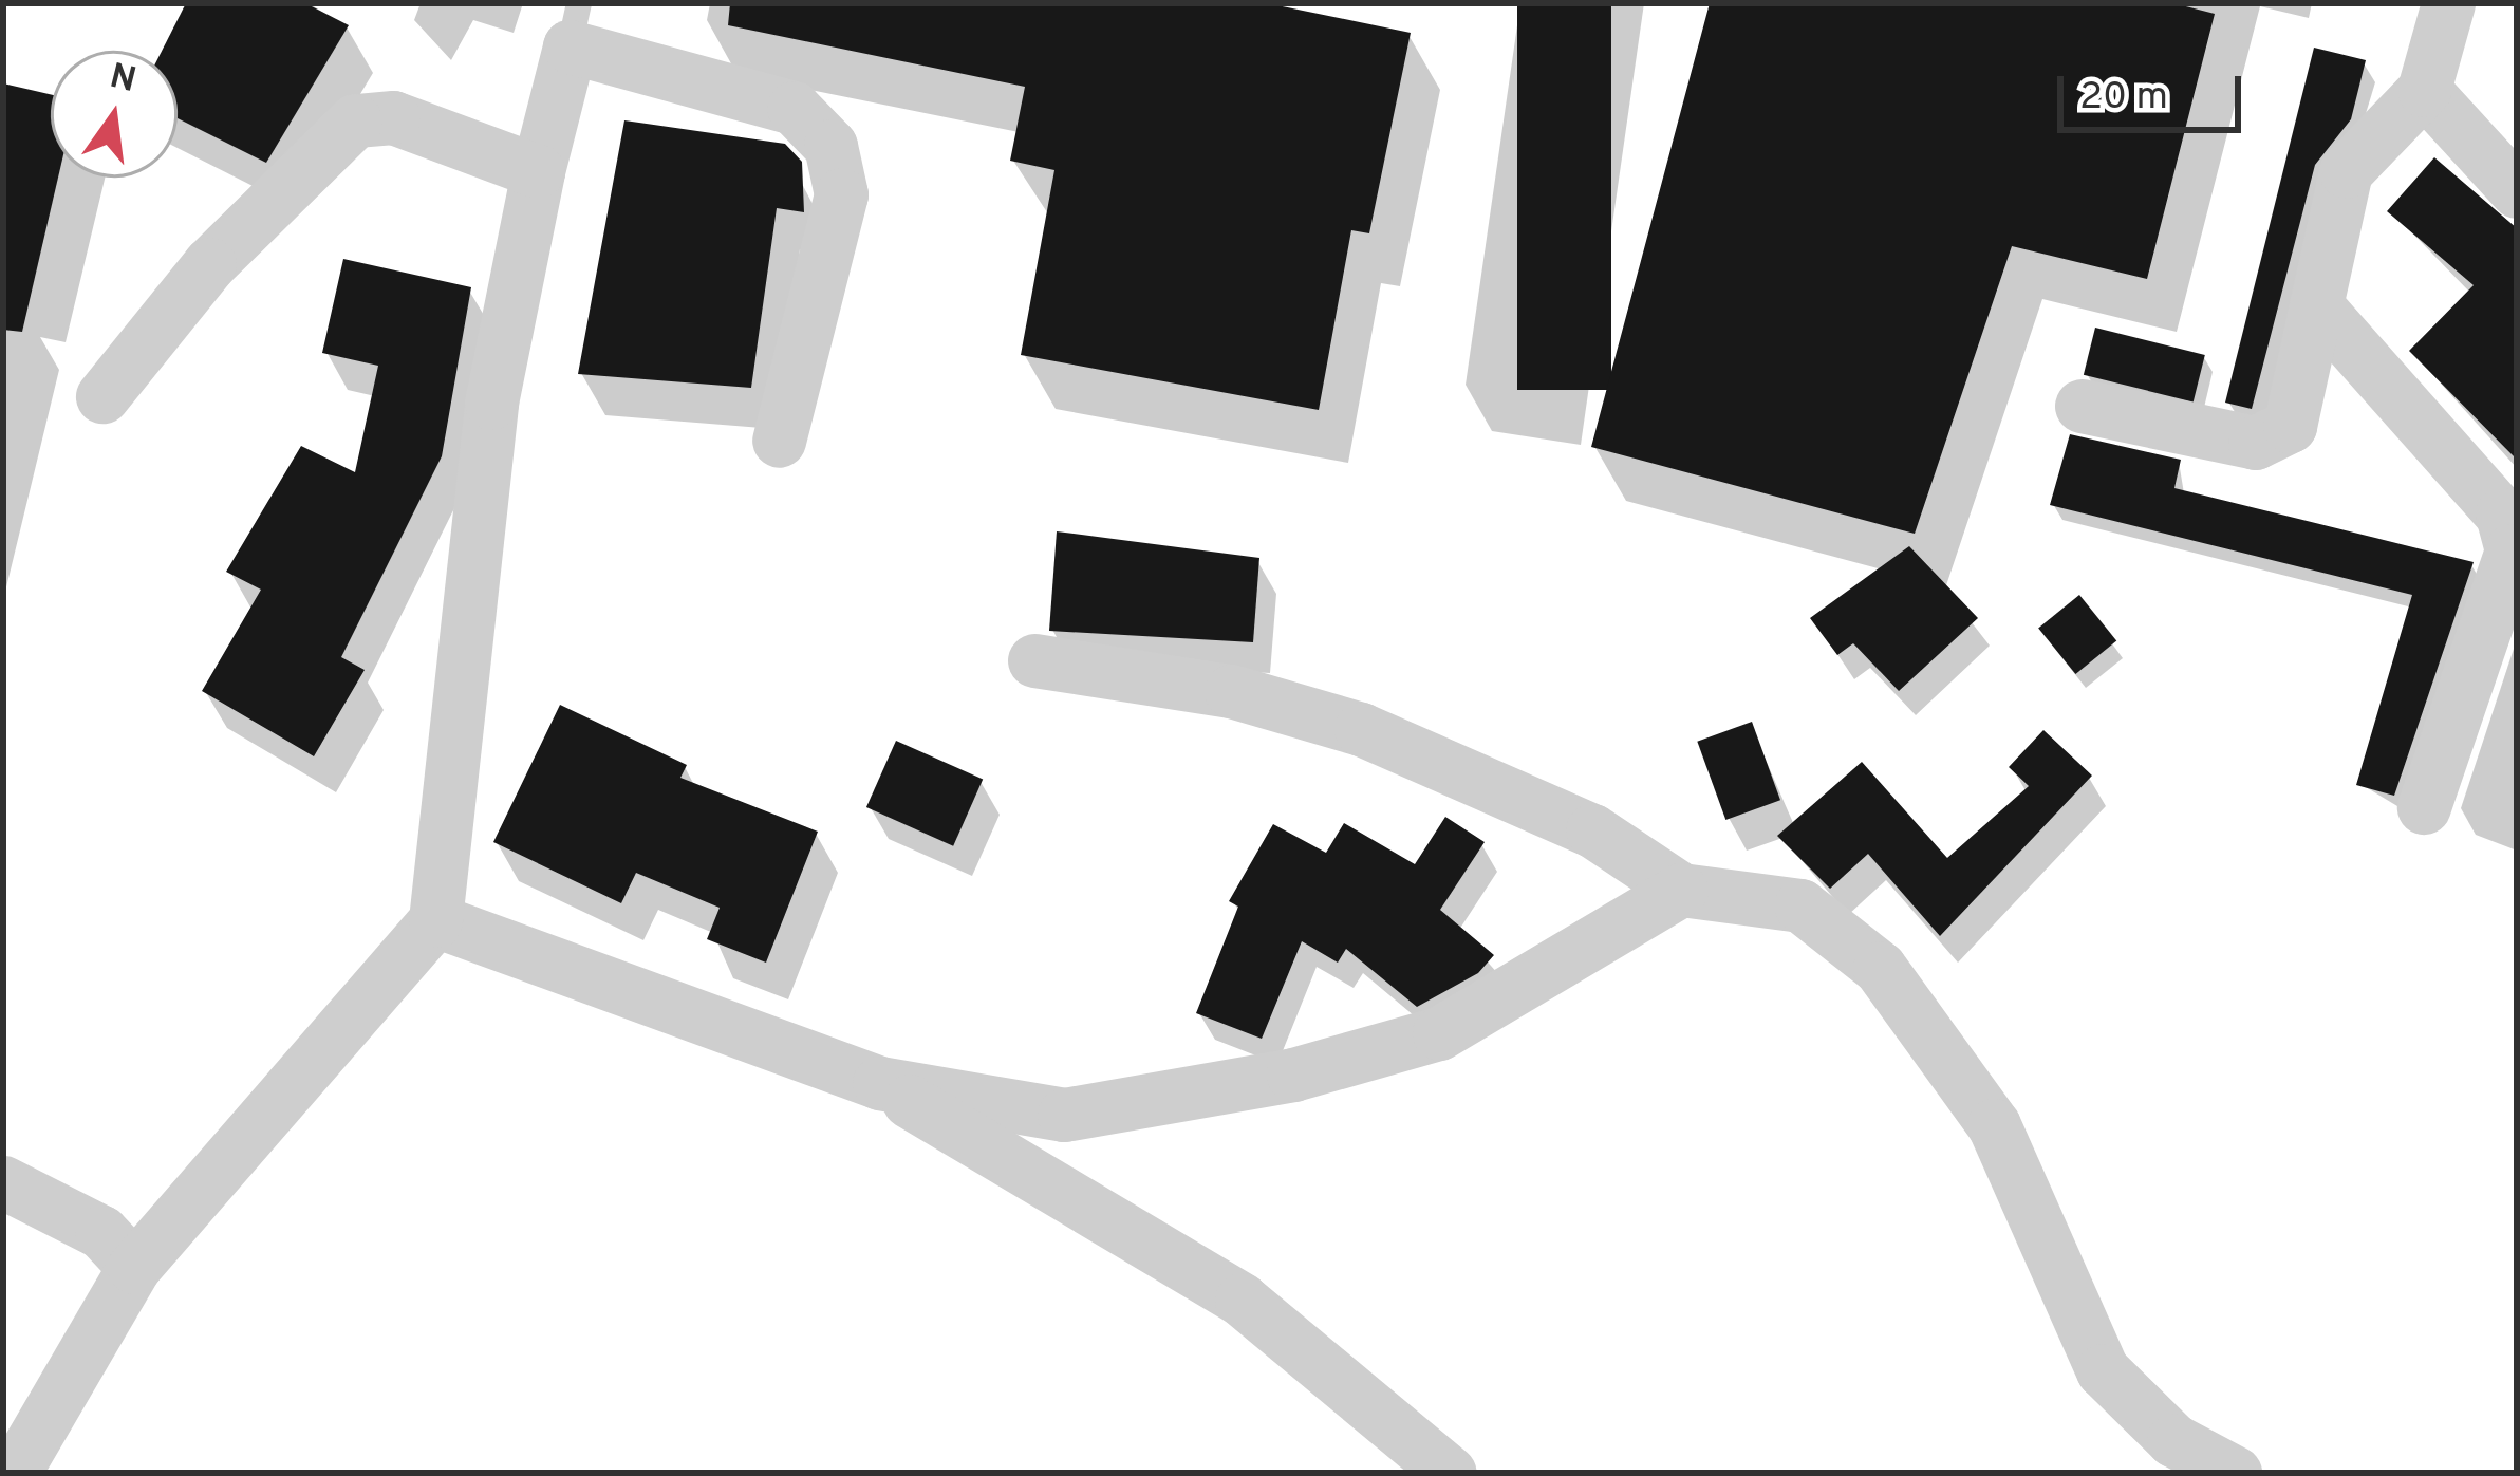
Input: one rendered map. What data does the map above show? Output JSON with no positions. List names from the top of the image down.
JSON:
{
  "scale_bar": "20 m",
  "north": "top"
}
